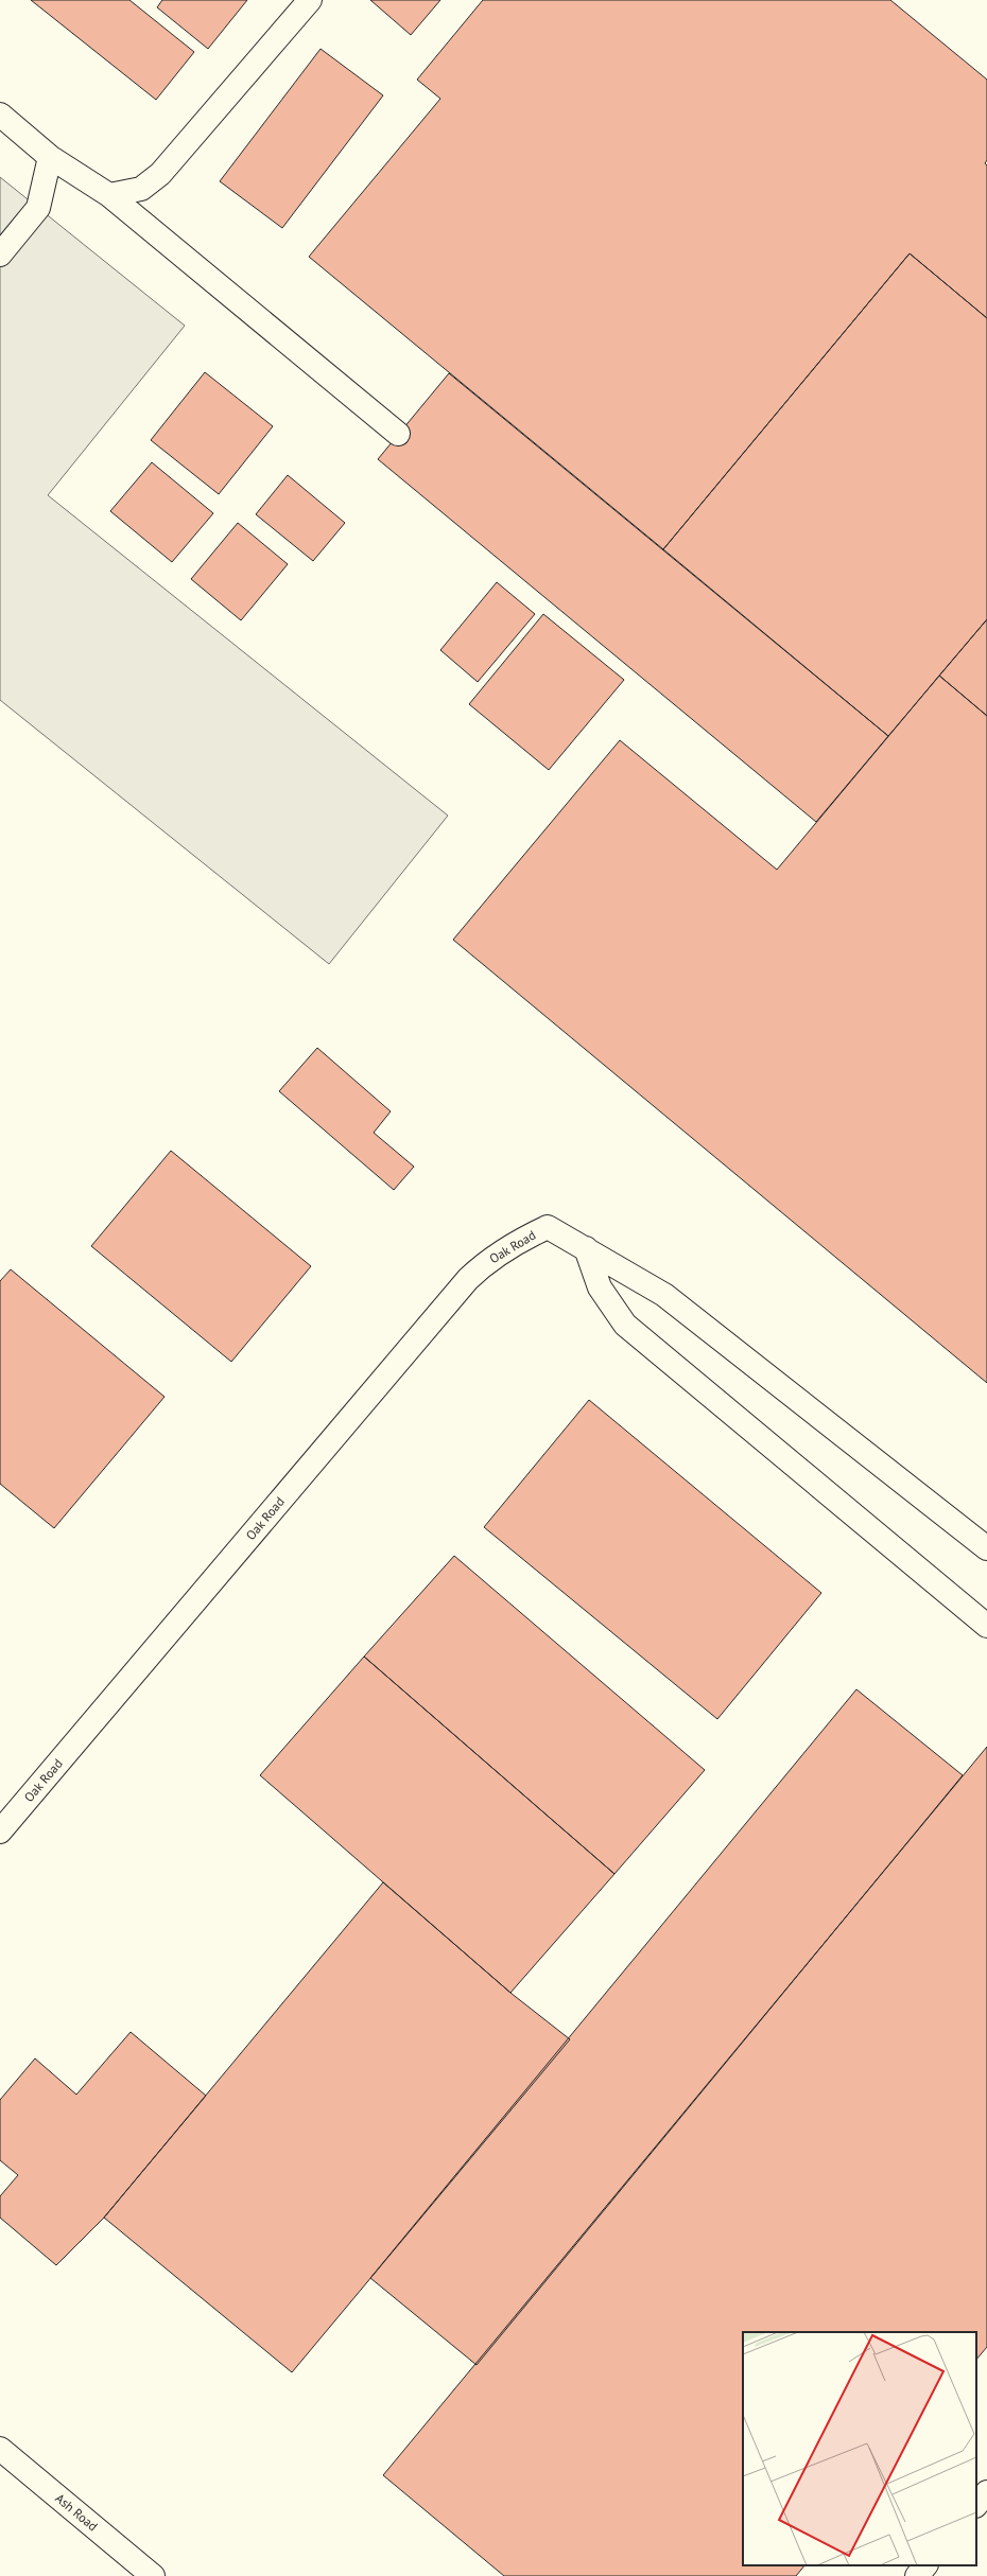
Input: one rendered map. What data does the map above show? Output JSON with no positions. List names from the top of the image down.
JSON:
{
  "streets": {
    "street": ["Oak Road", "Ash Road"]
  }
}
